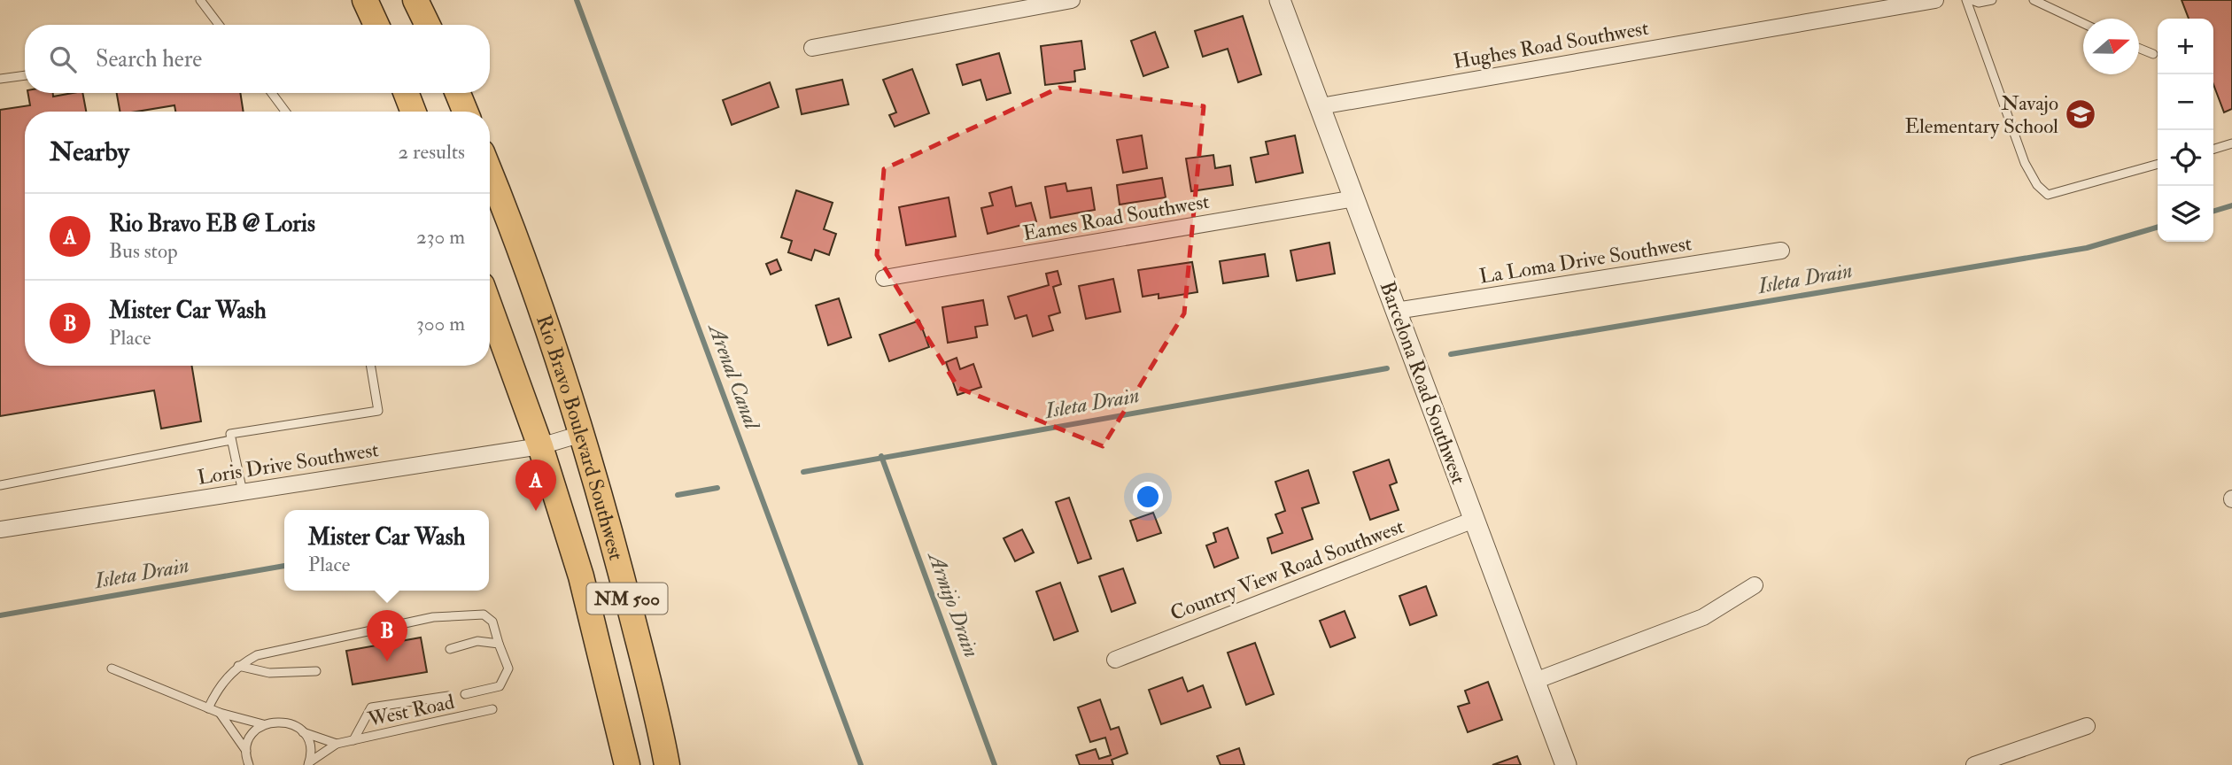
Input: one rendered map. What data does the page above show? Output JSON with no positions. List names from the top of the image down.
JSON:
{
  "streets": {
    "main road": ["Rio Bravo Boulevard Southwest", "NM 500"],
    "street": [
      "Hughes Road Southwest",
      "Eames Road Southwest",
      "La Loma Drive Southwest",
      "Barcelona Road Southwest",
      "Loris Drive Southwest",
      "Country View Road Southwest"
    ],
    "lane": ["West Road"]
  },
  "crossings": [
    ["Hughes Road Southwest", "Barcelona Road Southwest"],
    ["Eames Road Southwest", "Barcelona Road Southwest"],
    ["La Loma Drive Southwest", "Barcelona Road Southwest"],
    ["Barcelona Road Southwest", "Country View Road Southwest"],
    ["Rio Bravo Boulevard Southwest", "Loris Drive Southwest"]
  ],
  "water": ["Isleta Drain", "Arenal Canal", "Armijo Drain"],
  "places": {
    "school or university": ["Navajo Elementary School"]
  },
  "north": "right",
  "page": {
    "map_buttons": ["+", "−"],
    "search": "Search here",
    "heading": ["Nearby", "2 results"],
    "list": [
      {
        "mark": "A",
        "name": "Rio Bravo EB @ Loris",
        "note": "Bus stop",
        "value": "230 m"
      },
      {
        "mark": "B",
        "name": "Mister Car Wash",
        "note": "Place",
        "value": "300 m"
      }
    ],
    "pins": ["A", "B"],
    "popup": ["Mister Car Wash", "Place"]
  }
}
